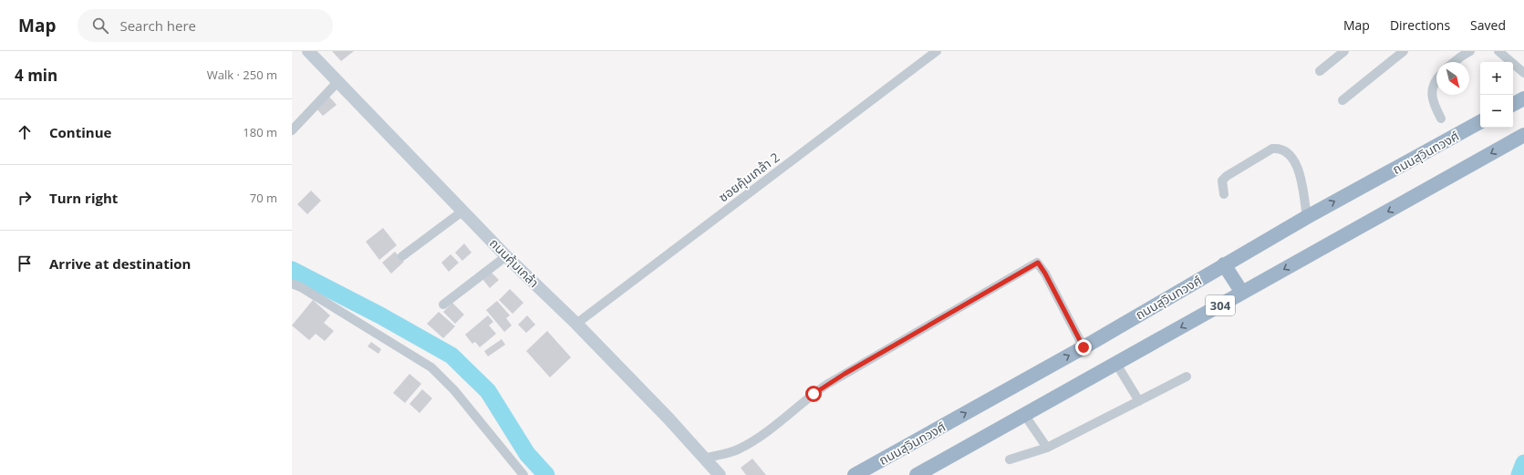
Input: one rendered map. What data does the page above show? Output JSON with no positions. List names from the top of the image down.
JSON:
{
  "streets": {
    "highway": ["ถนนสุวินทวงศ์", "304"],
    "main road": ["ถนนคุ้มเกล้า"],
    "street": ["ซอยคุ้มเกล้า 2"]
  },
  "crossings": [
    ["ซอยคุ้มเกล้า 2", "ถนนคุ้มเกล้า"]
  ],
  "north": "bottom right",
  "page": {
    "header": "Map",
    "search": "Search here",
    "nav": ["Map", "Directions", "Saved"],
    "heading": ["4 min", "Walk · 250 m"],
    "map_buttons": ["+", "−"],
    "list": [
      ["Continue", "180 m"],
      ["Turn right", "70 m"],
      "Arrive at destination"
    ]
  }
}
